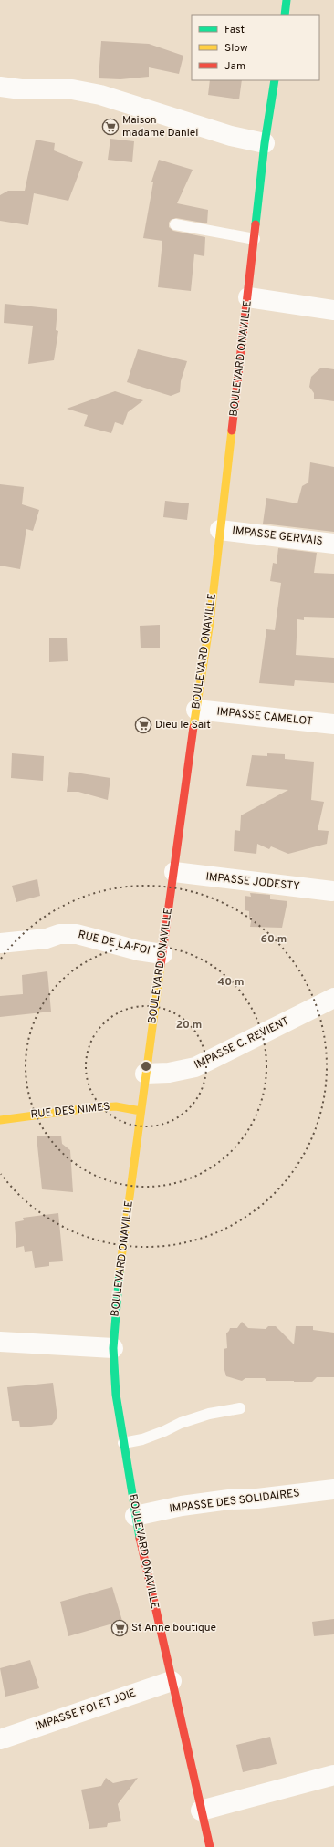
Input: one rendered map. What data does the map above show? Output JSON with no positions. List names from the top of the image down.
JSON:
{
  "streets": {
    "street": [
      "BOULEVARD ONAVILLE",
      "IMPASSE GERVAIS",
      "IMPASSE CAMELOT",
      "IMPASSE JODESTY",
      "RUE DE LA FOI",
      "IMPASSE C. REVIENT",
      "RUE DES NIMES",
      "IMPASSE DES SOLIDAIRES",
      "IMPASSE FOI ET JOIE"
    ]
  },
  "crossings": [
    ["BOULEVARD ONAVILLE", "IMPASSE GERVAIS"],
    ["BOULEVARD ONAVILLE", "IMPASSE CAMELOT"],
    ["BOULEVARD ONAVILLE", "IMPASSE JODESTY"],
    ["BOULEVARD ONAVILLE", "RUE DE LA FOI"],
    ["BOULEVARD ONAVILLE", "IMPASSE C. REVIENT"],
    ["BOULEVARD ONAVILLE", "RUE DES NIMES"],
    ["BOULEVARD ONAVILLE", "IMPASSE DES SOLIDAIRES"],
    ["BOULEVARD ONAVILLE", "IMPASSE FOI ET JOIE"]
  ],
  "places": {
    "supermarket": ["Maison madame Daniel", "Dieu le Sait", "St Anne boutique"]
  },
  "legend": ["Fast", "Slow", "Jam"],
  "rings": ["60 m", "40 m", "20 m"]
}
